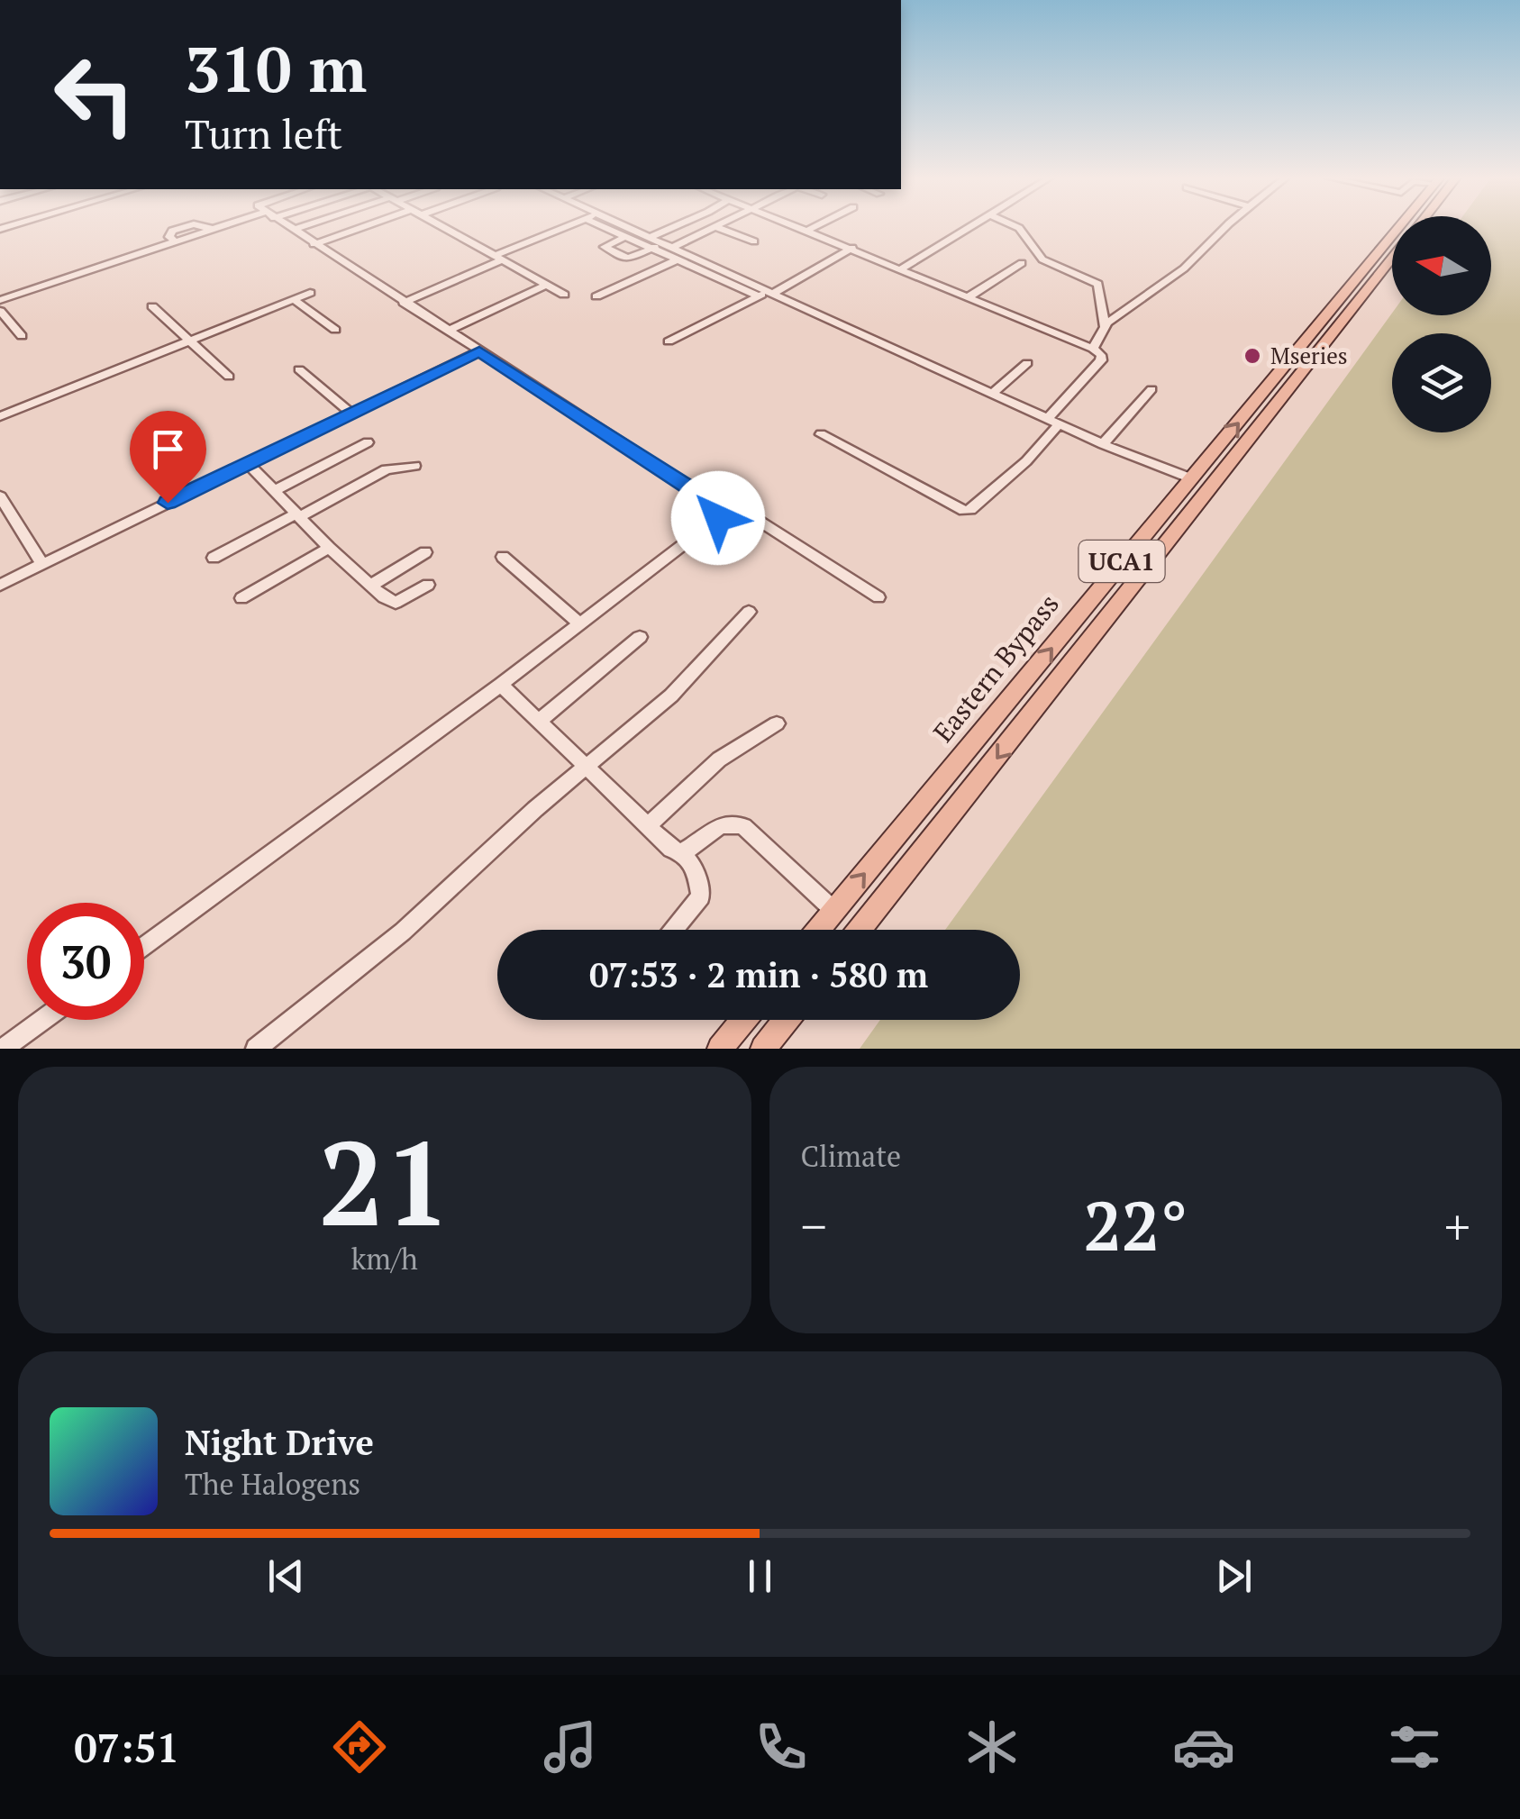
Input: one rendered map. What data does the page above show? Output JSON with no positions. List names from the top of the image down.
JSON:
{
  "streets": {
    "main road": ["UCA1", "Eastern Bypass"]
  },
  "places": ["Mseries"],
  "north": "left",
  "page": {
    "turn": ["310 m", "Turn left"],
    "limit": "30",
    "trip": "07:53 · 2 min · 580 m",
    "tile": [
      ["21", "km/h"],
      "Climate"
    ],
    "heat": ["−", "22°", "+"],
    "song": ["Night Drive", "The Halogens"],
    "tabs": "07:51"
  }
}
